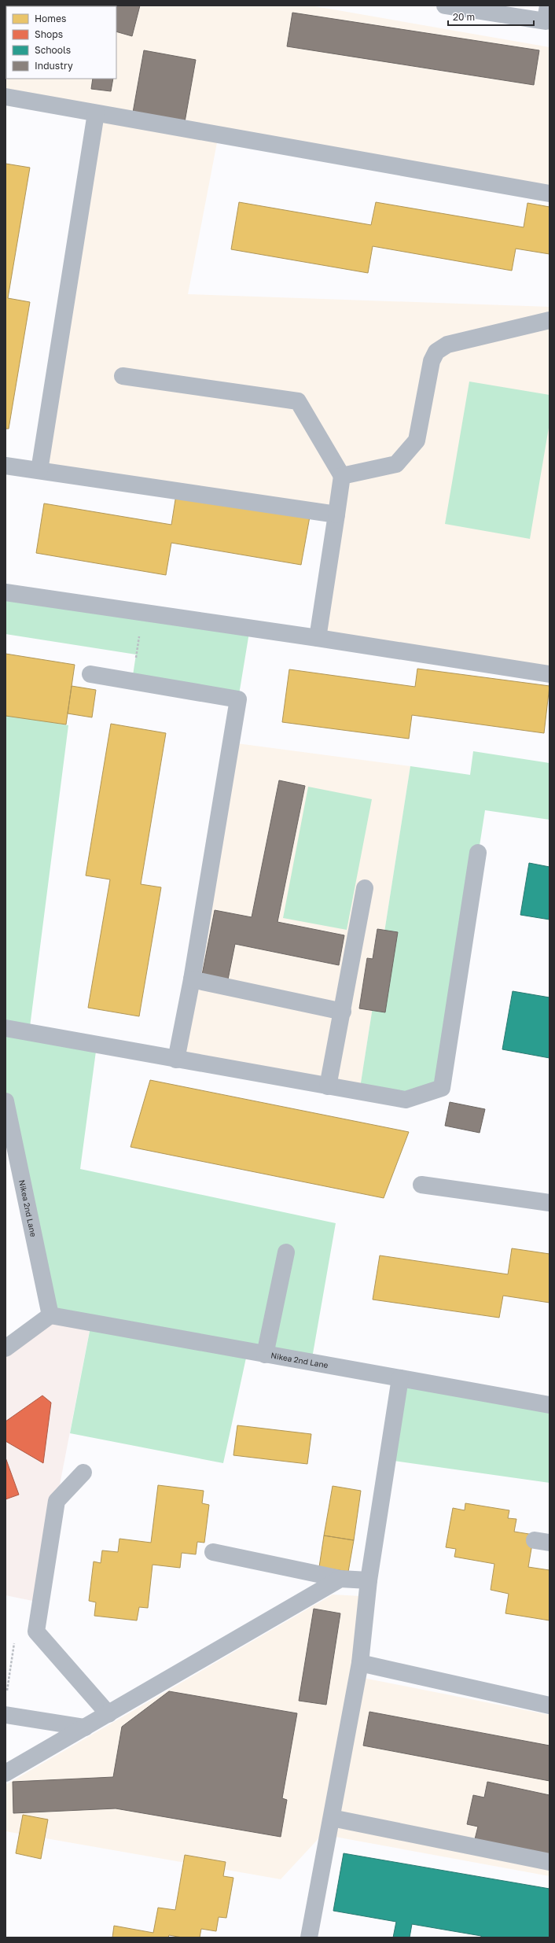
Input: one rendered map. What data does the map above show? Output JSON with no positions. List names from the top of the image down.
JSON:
{
  "streets": {
    "street": ["Nikea 2nd Lane"]
  },
  "legend": [
    "Homes",
    "Shops",
    "Schools",
    "Industry"
  ],
  "scale_bar": "20 m"
}
